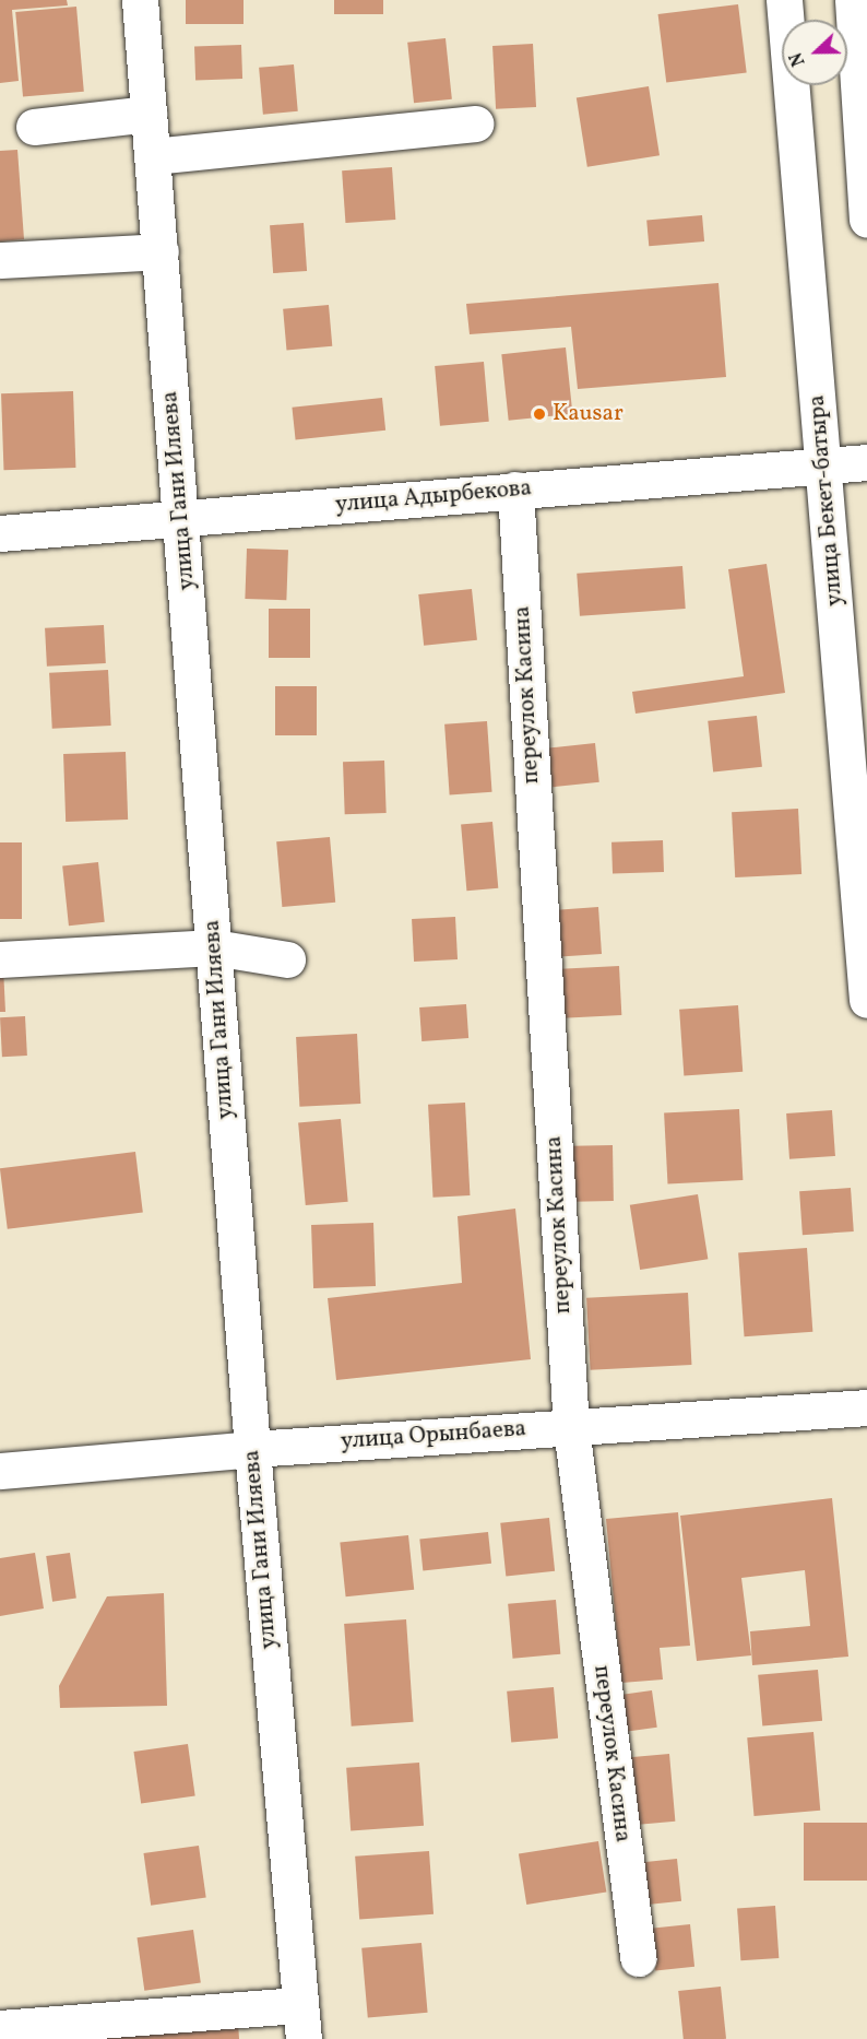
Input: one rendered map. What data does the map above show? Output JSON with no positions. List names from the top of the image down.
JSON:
{
  "streets": {
    "street": [
      "улица Гани Иляева",
      "улица Адырбекова",
      "улица Бекет-батыра",
      "переулок Касина",
      "улица Орынбаева"
    ]
  },
  "crossings": [
    ["улица Гани Иляева", "улица Адырбекова"],
    ["улица Гани Иляева", "улица Орынбаева"],
    ["улица Адырбекова", "улица Бекет-батыра"],
    ["улица Адырбекова", "переулок Касина"],
    ["переулок Касина", "улица Орынбаева"]
  ],
  "places": ["Kausar"],
  "north": "left"
}
